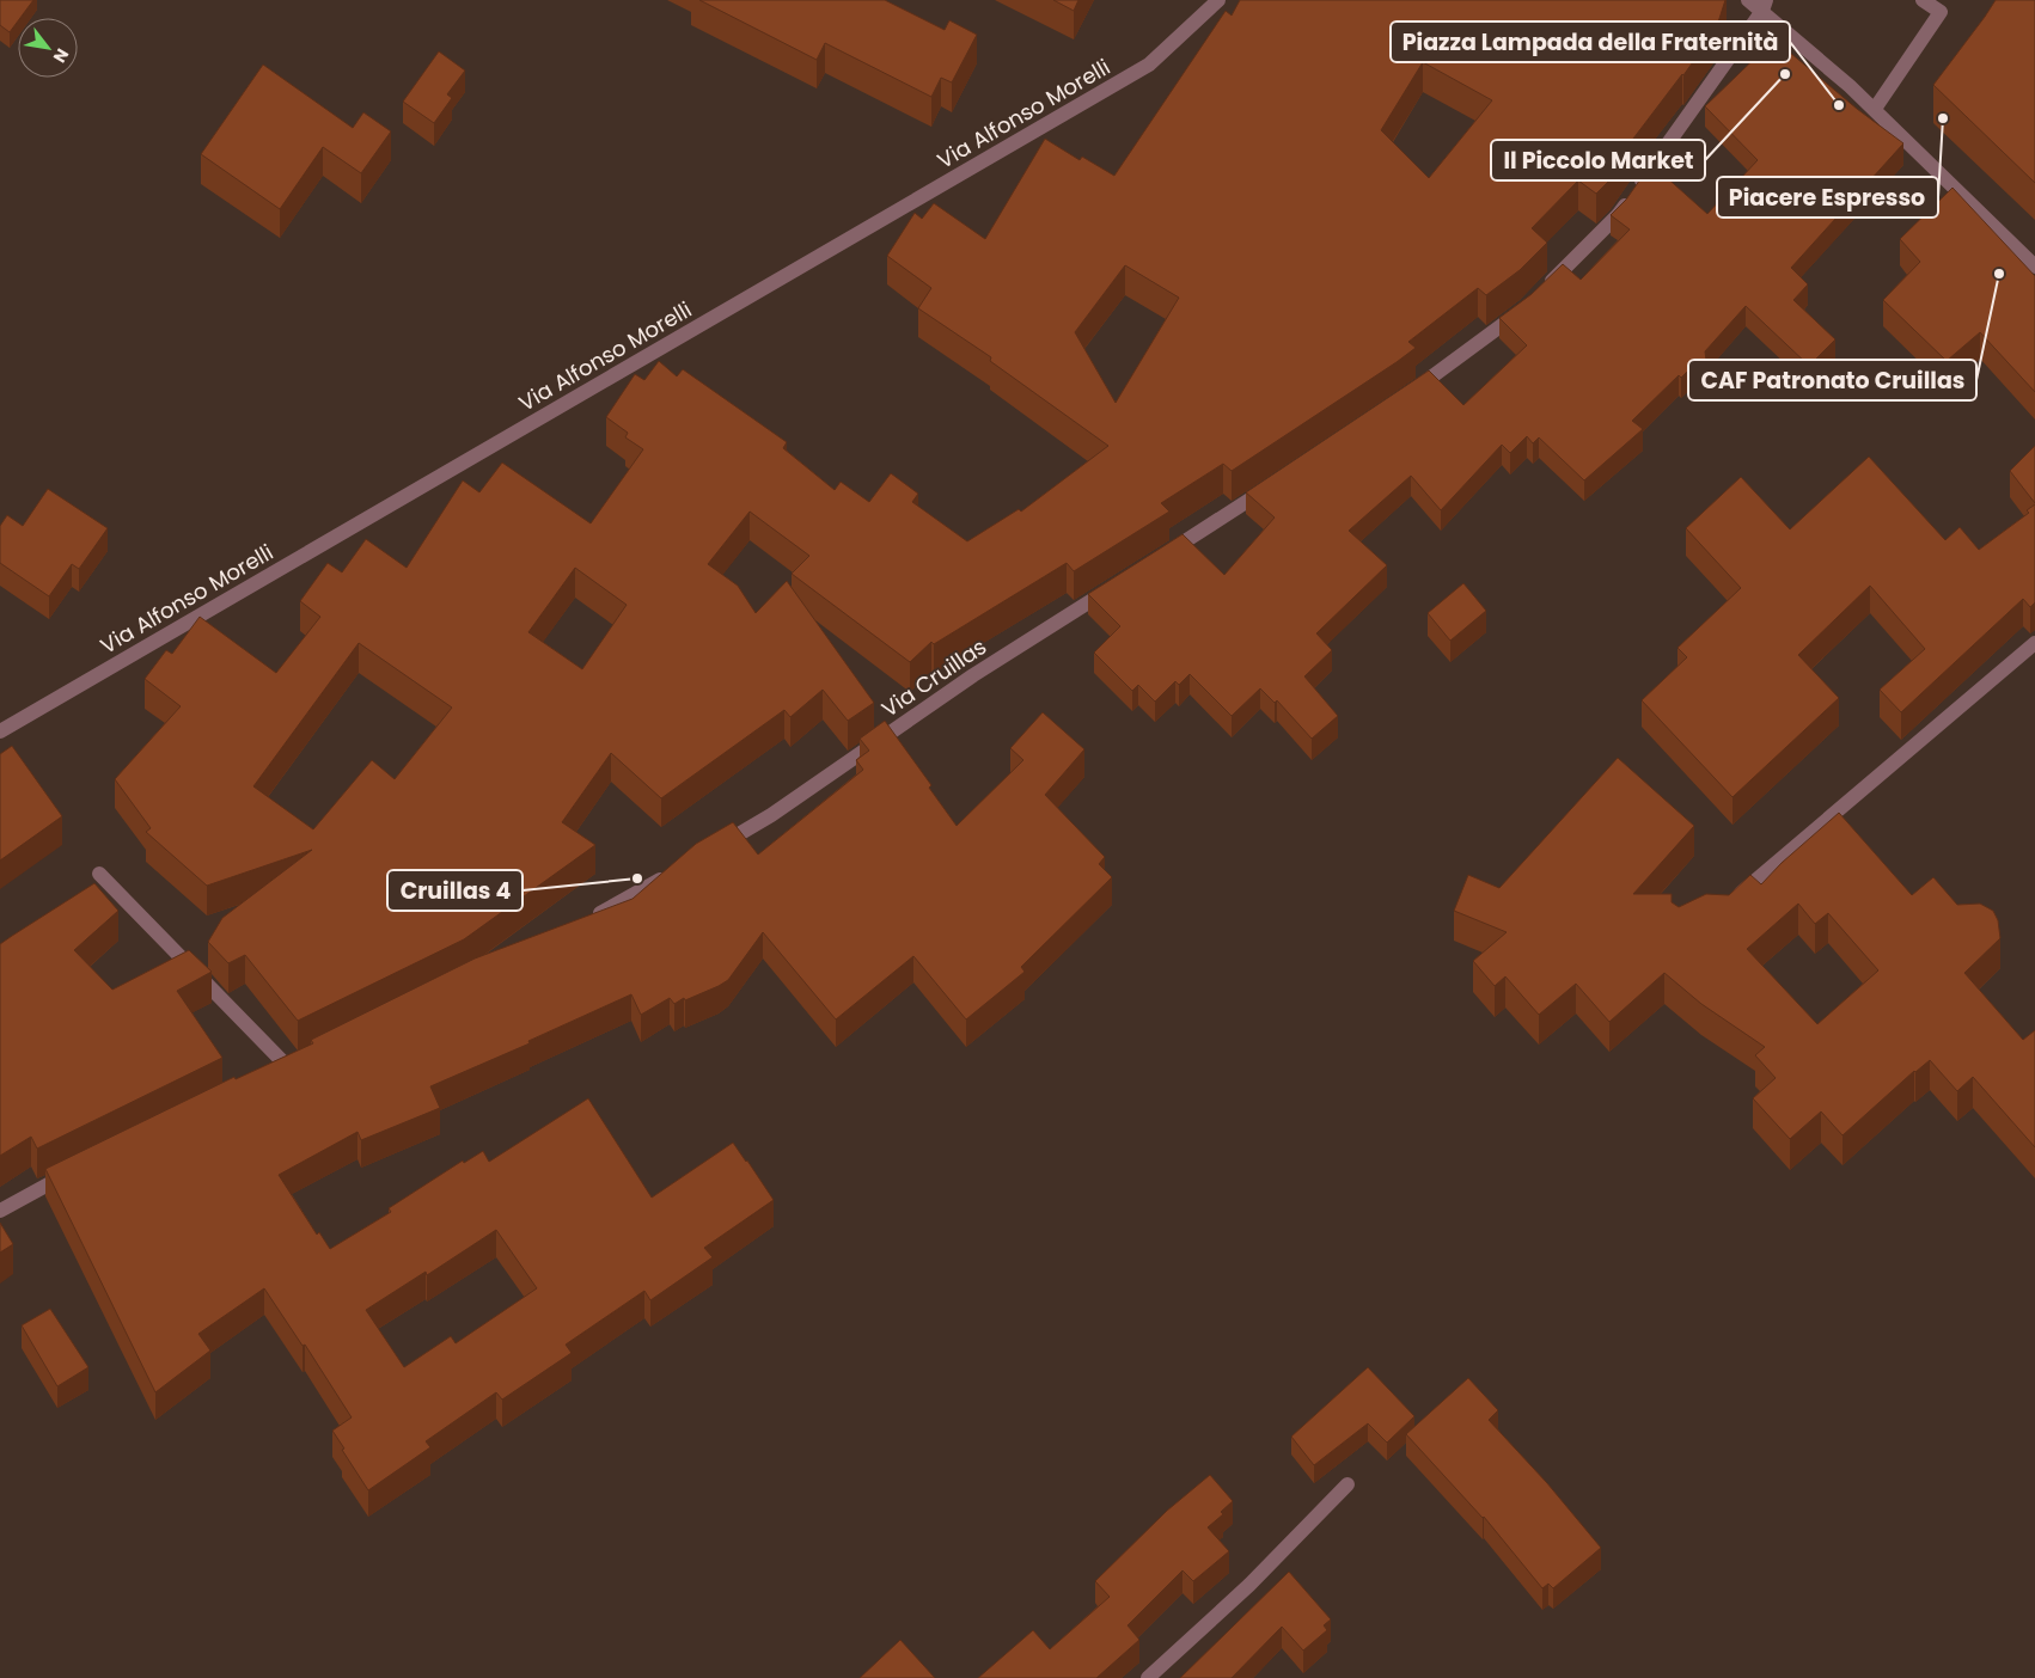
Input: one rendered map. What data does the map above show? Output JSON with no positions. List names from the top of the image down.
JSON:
{
  "streets": {
    "street": ["Via Alfonso Morelli", "Via Cruillas"]
  },
  "places": [
    "Il Piccolo Market",
    "Piazza Lampada della Fraternità",
    "Piacere Espresso",
    "CAF Patronato Cruillas",
    "Cruillas 4"
  ],
  "north": "bottom right"
}
